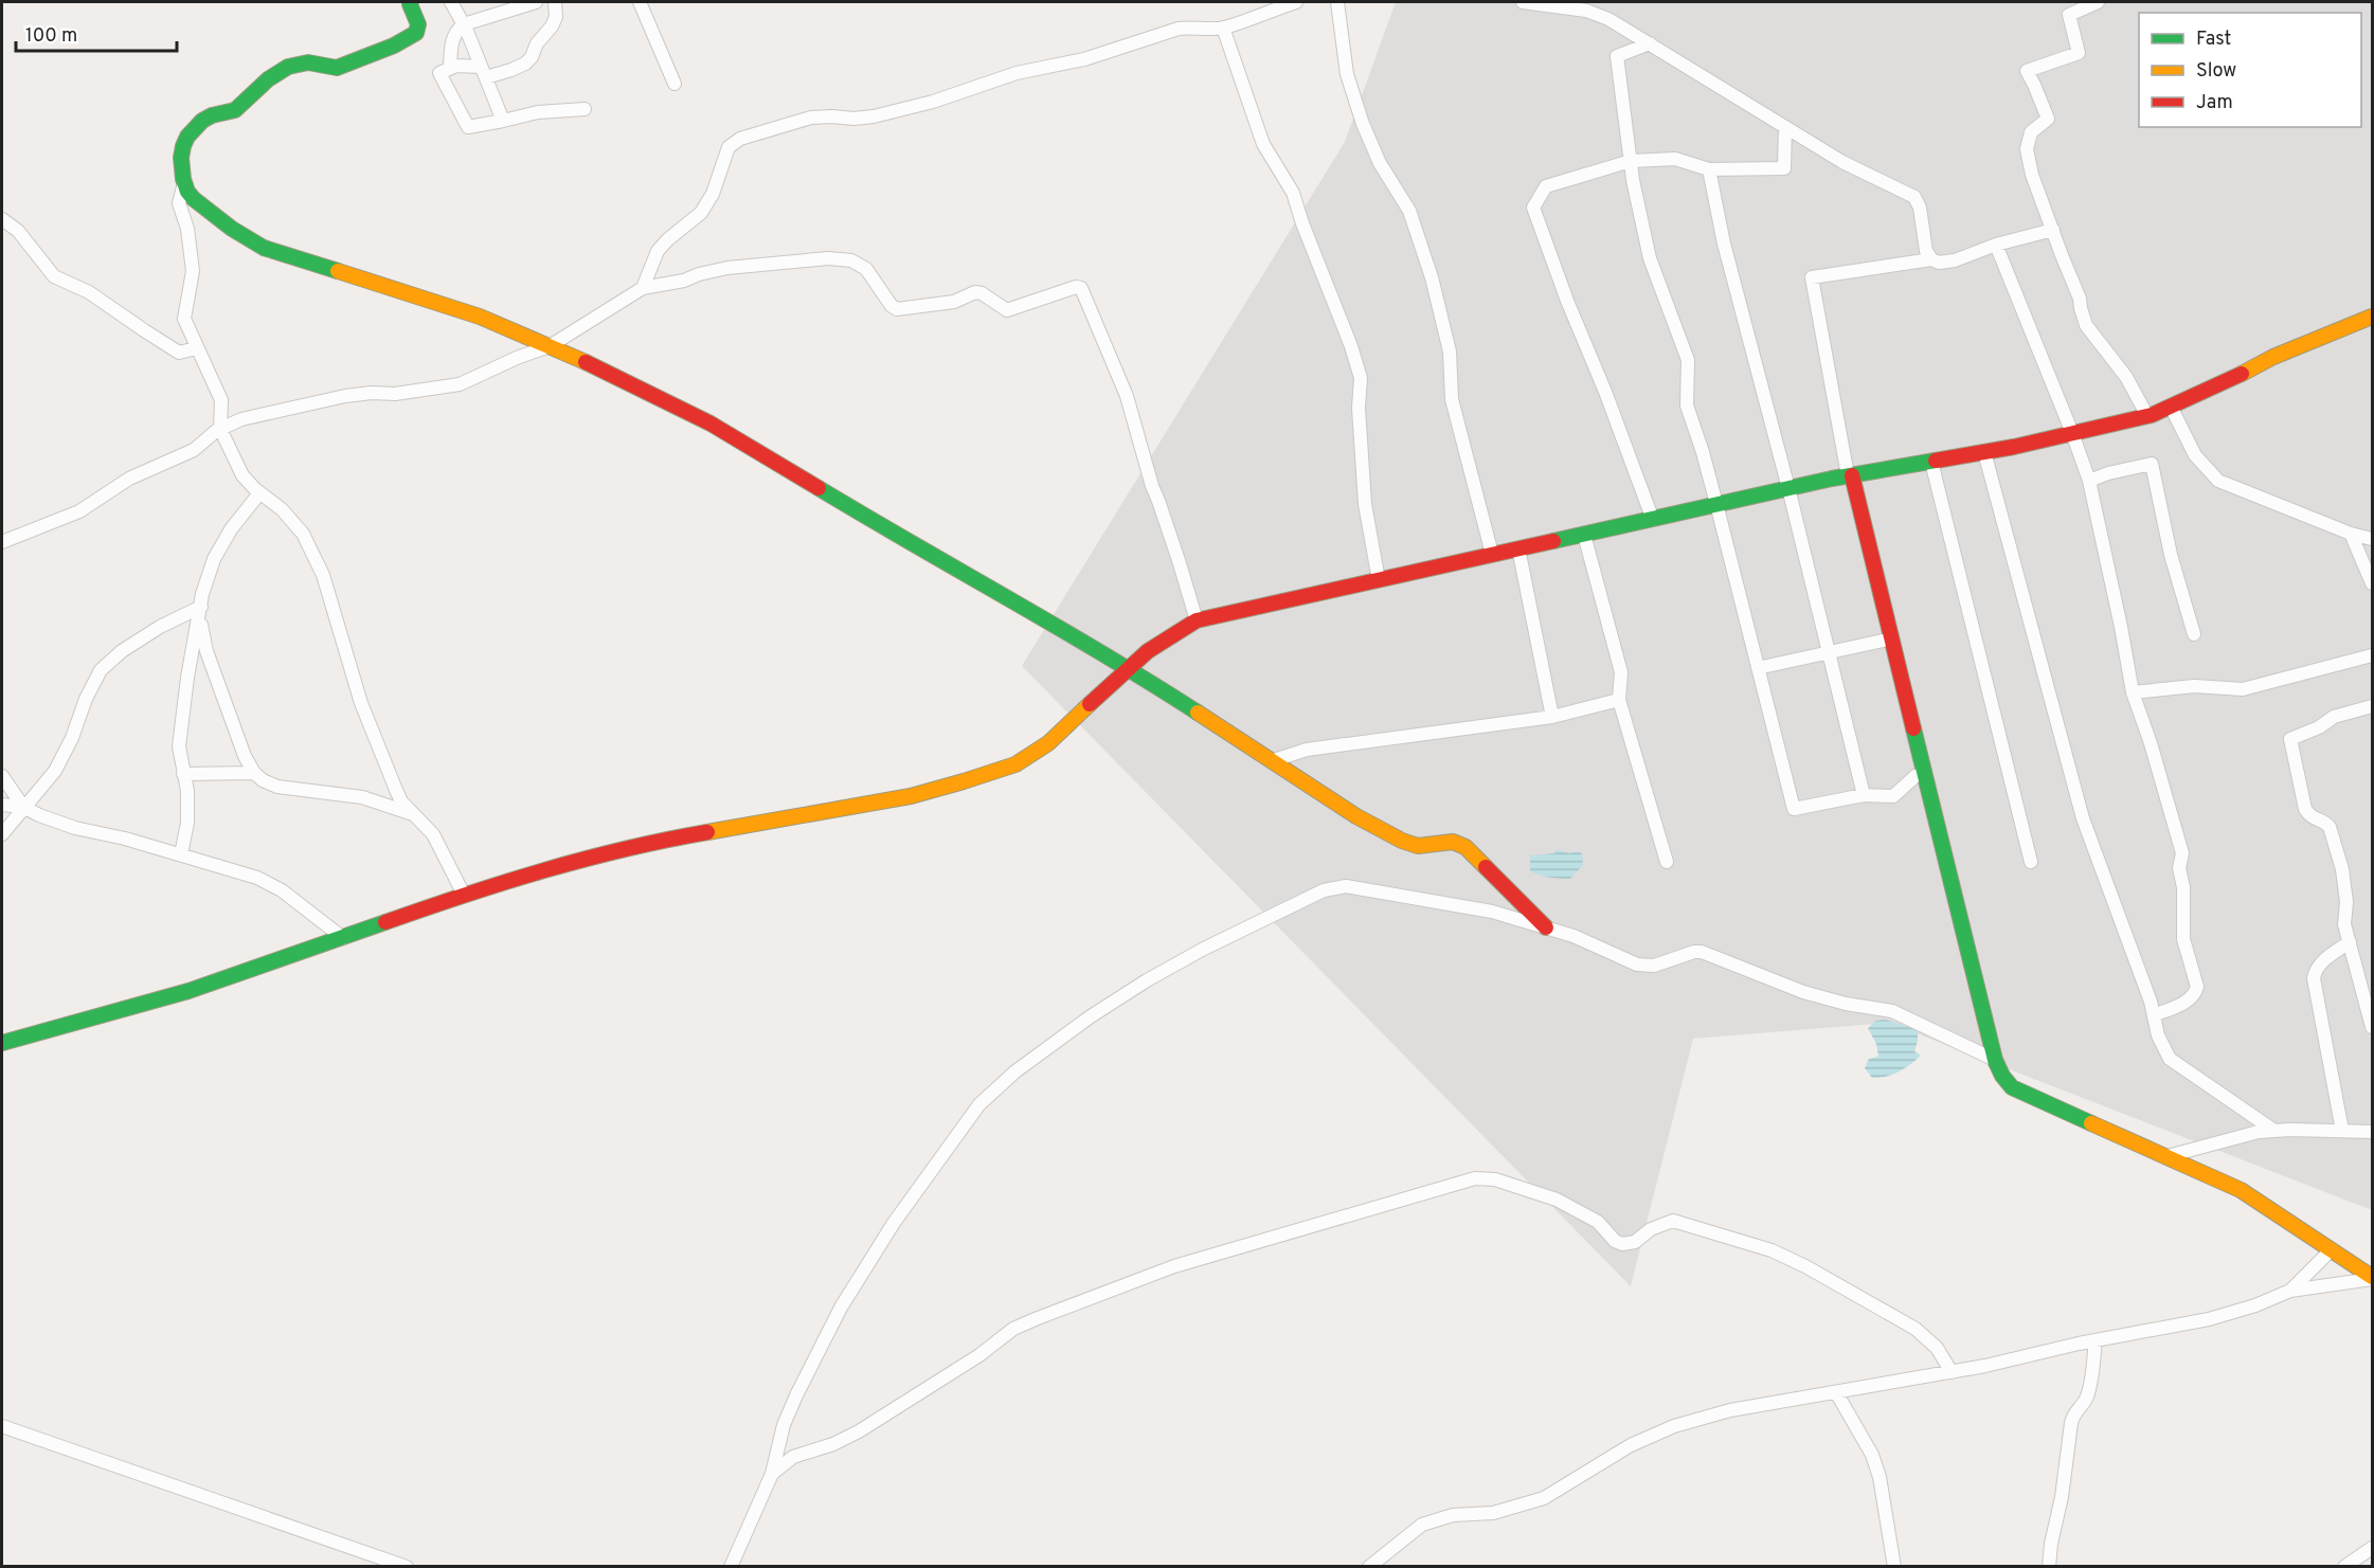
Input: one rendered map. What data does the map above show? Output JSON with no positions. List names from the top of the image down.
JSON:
{
  "legend": ["Fast", "Slow", "Jam"],
  "scale_bar": "100 m"
}
